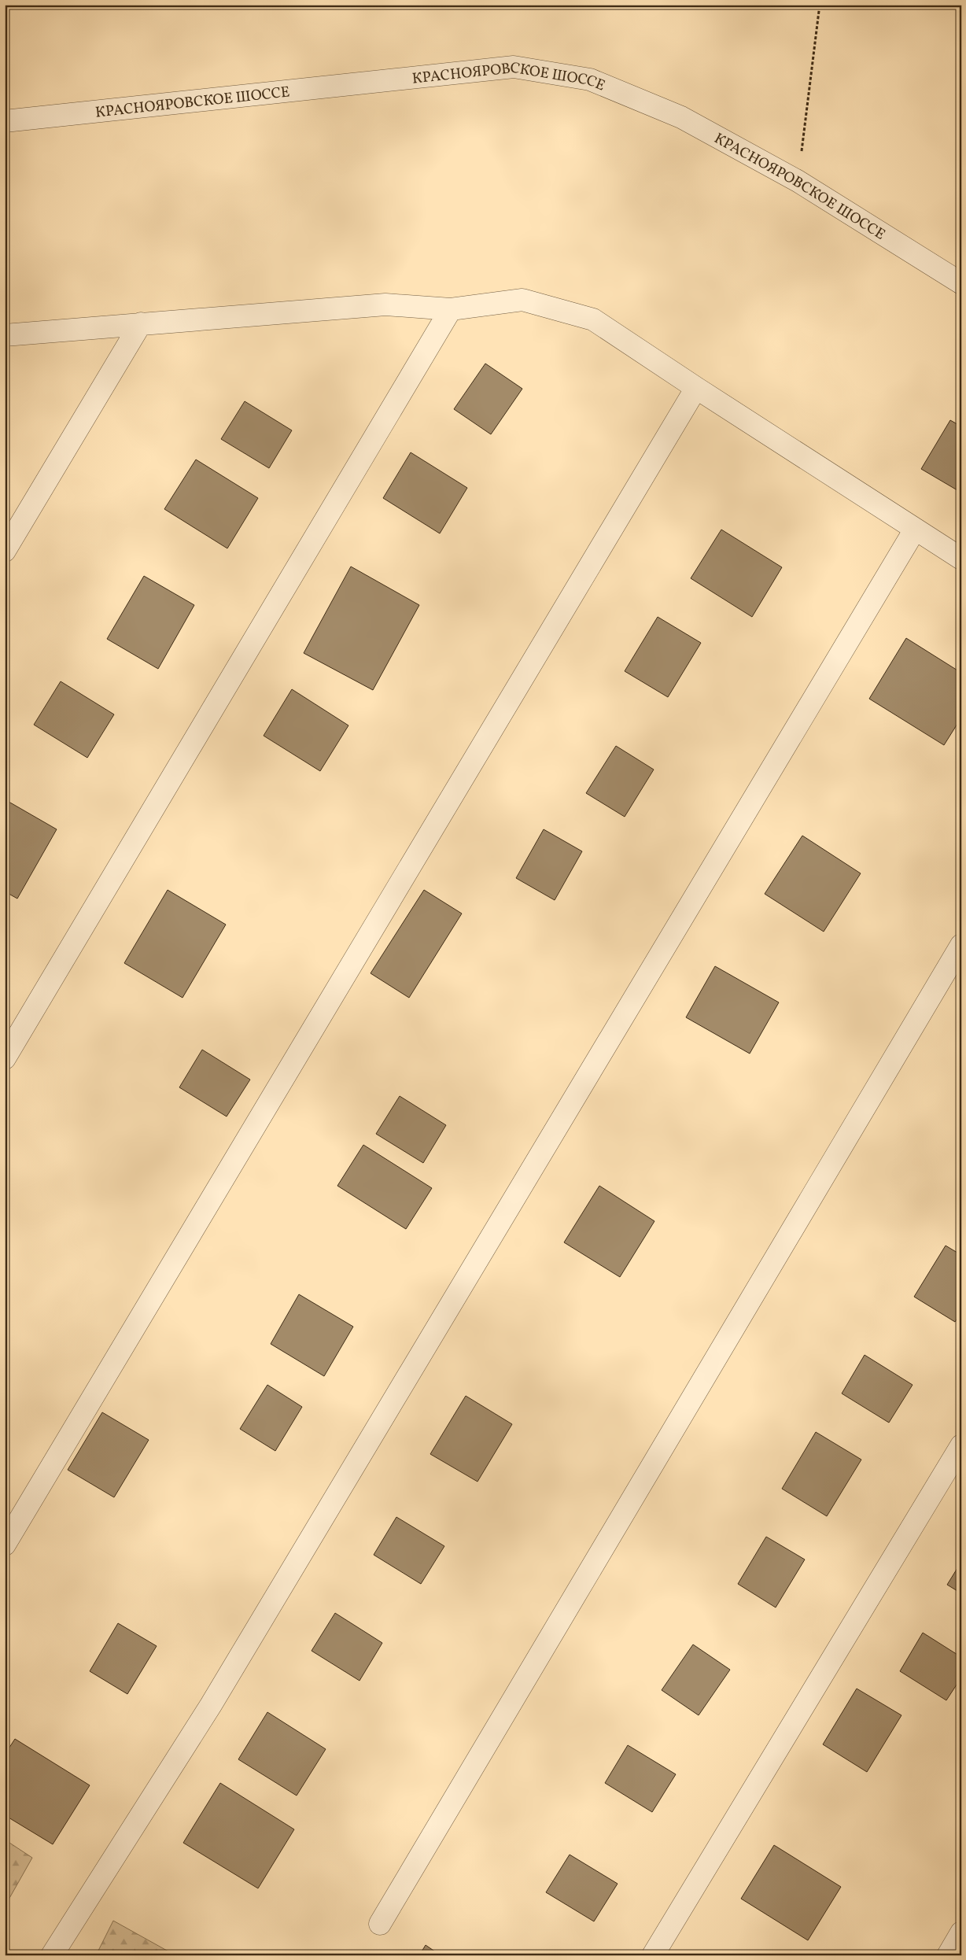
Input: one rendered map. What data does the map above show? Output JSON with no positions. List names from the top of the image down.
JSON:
{
  "streets": {
    "street": ["КРАСНОЯРОВСКОЕ ШОССЕ"]
  }
}
